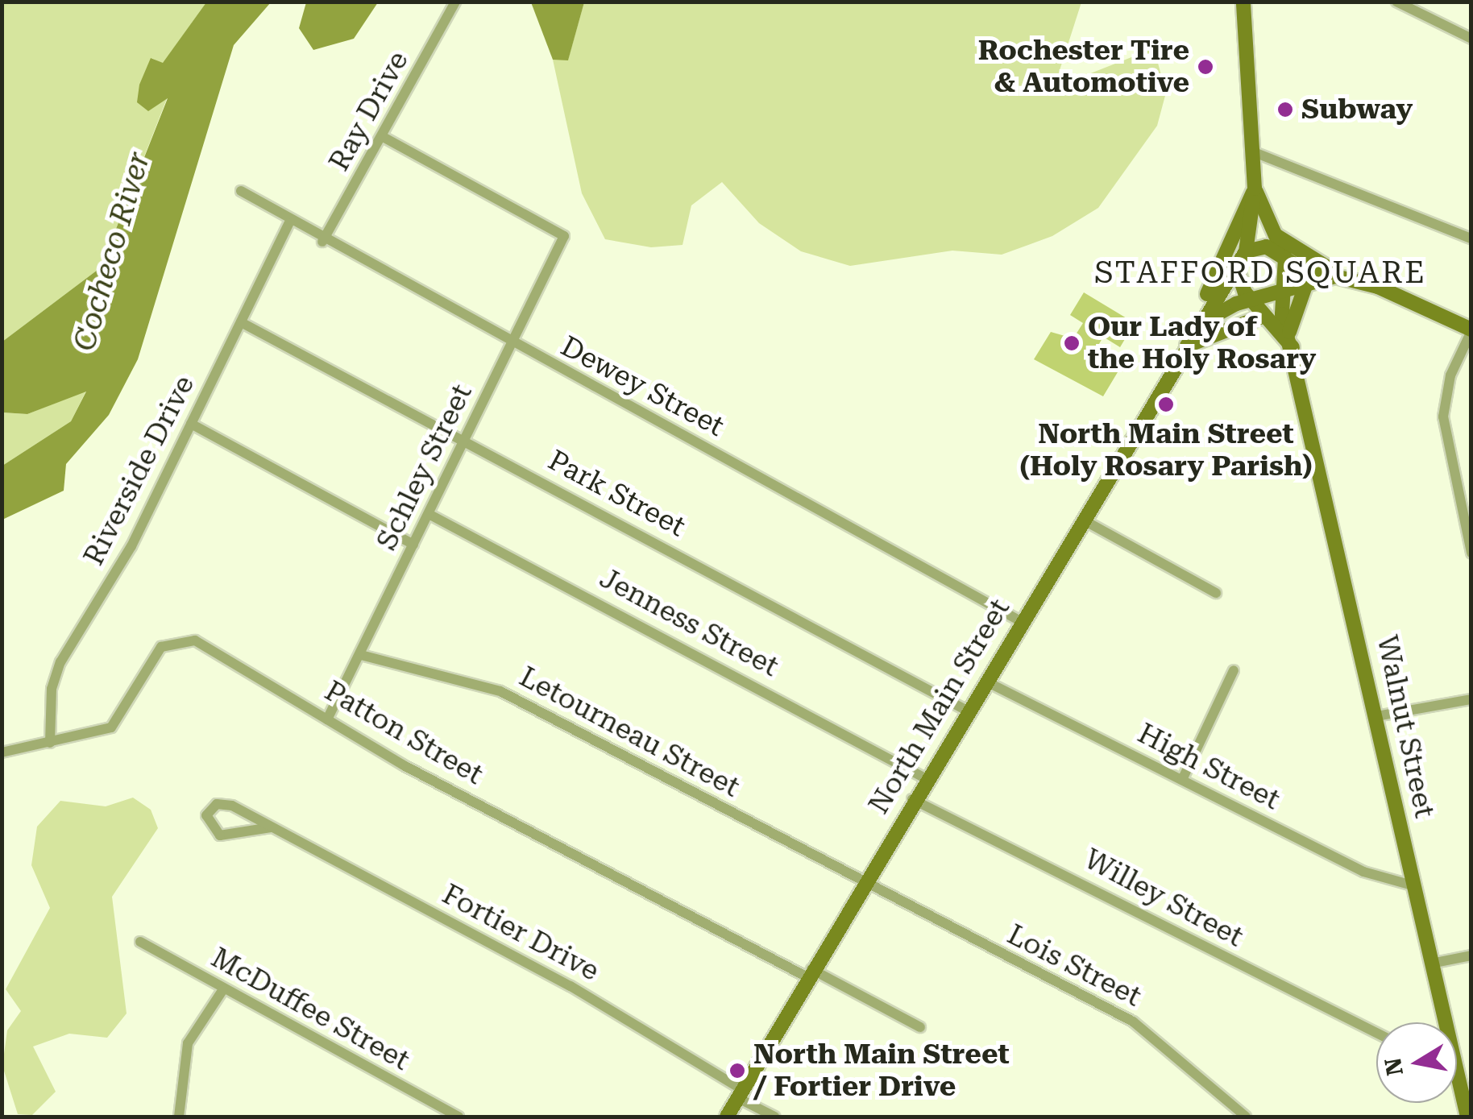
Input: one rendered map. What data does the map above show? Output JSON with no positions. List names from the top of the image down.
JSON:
{
  "streets": {
    "main road": ["North Main Street", "Walnut Street"],
    "street": [
      "Ray Drive",
      "Dewey Street",
      "Schley Street",
      "Riverside Drive",
      "Park Street",
      "Jenness Street",
      "Letourneau Street",
      "Patton Street",
      "High Street",
      "Willey Street",
      "Fortier Drive",
      "Lois Street",
      "McDuffee Street"
    ]
  },
  "crossings": [
    ["Ray Drive", "Dewey Street"],
    ["Ray Drive", "Schley Street"],
    ["Dewey Street", "Schley Street"],
    ["Dewey Street", "Riverside Drive"],
    ["Dewey Street", "North Main Street"],
    ["Schley Street", "Park Street"],
    ["Schley Street", "Jenness Street"],
    ["Schley Street", "Letourneau Street"],
    ["Schley Street", "Patton Street"],
    ["Riverside Drive", "Park Street"],
    ["Riverside Drive", "Patton Street"],
    ["Park Street", "North Main Street"],
    ["Jenness Street", "North Main Street"],
    ["North Main Street", "Walnut Street"],
    ["North Main Street", "Letourneau Street"],
    ["North Main Street", "Patton Street"],
    ["North Main Street", "High Street"],
    ["North Main Street", "Willey Street"],
    ["North Main Street", "Fortier Drive"],
    ["North Main Street", "Lois Street"],
    ["Walnut Street", "High Street"],
    ["Letourneau Street", "Lois Street"]
  ],
  "districts": ["STAFFORD SQUARE"],
  "water": ["Cocheco River"],
  "places": [
    "Rochester Tire & Automotive",
    "Subway",
    "Our Lady of the Holy Rosary",
    "North Main Street (Holy Rosary Parish)",
    "North Main Street / Fortier Drive"
  ],
  "north": "left"
}
